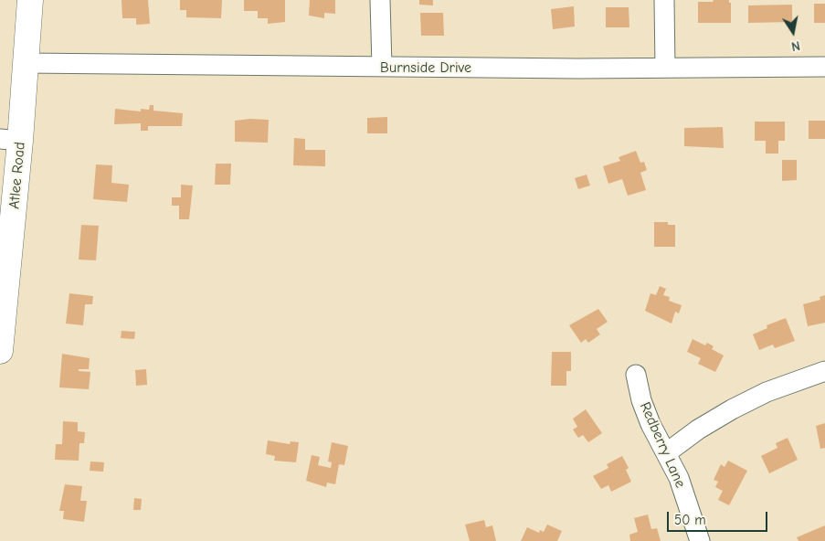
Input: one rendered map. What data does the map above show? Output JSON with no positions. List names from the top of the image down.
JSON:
{
  "streets": {
    "main road": ["Atlee Road"],
    "street": ["Burnside Drive", "Redberry Lane"]
  },
  "crossings": [
    ["Burnside Drive", "Atlee Road"]
  ],
  "scale_bar": "50 m",
  "north": "bottom"
}
